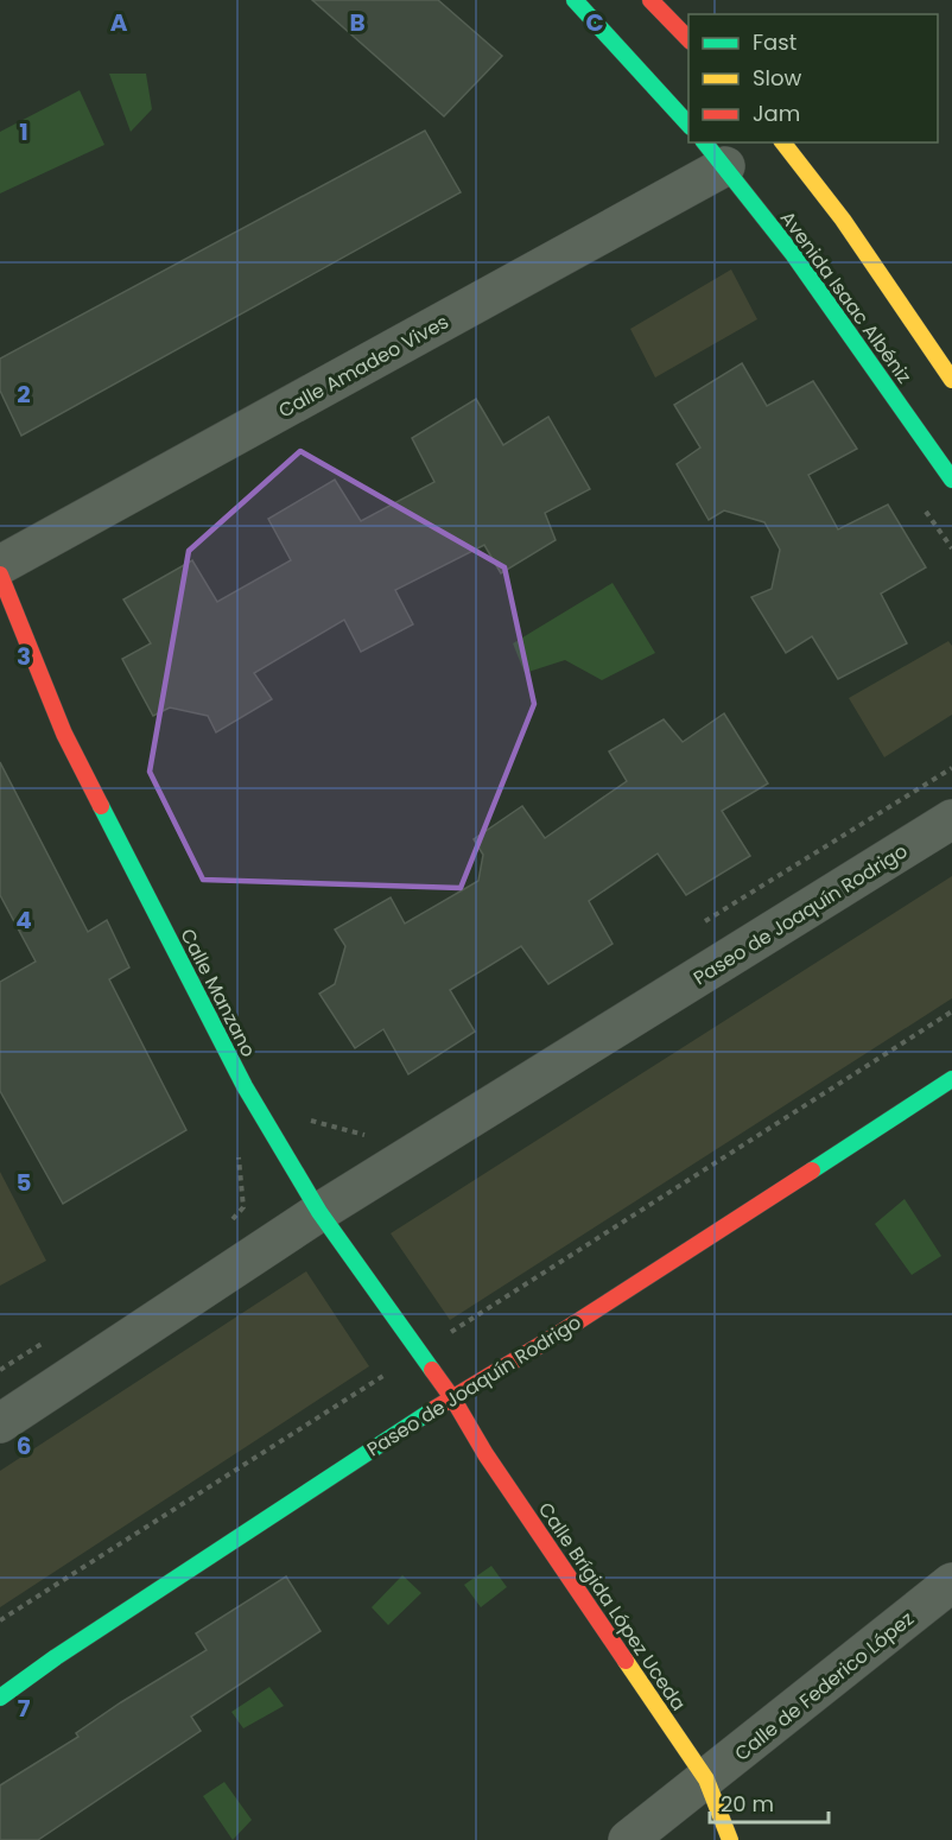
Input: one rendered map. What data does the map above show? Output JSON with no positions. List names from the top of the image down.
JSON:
{
  "streets": {
    "street": [
      "Avenida Isaac Albéniz",
      "Calle Amadeo Vives",
      "Paseo de Joaquín Rodrigo",
      "Calle Manzano",
      "Calle Brígida López Uceda",
      "Calle de Federico López"
    ]
  },
  "crossings": [
    ["Avenida Isaac Albéniz", "Calle Amadeo Vives"],
    ["Paseo de Joaquín Rodrigo", "Calle Manzano"],
    ["Paseo de Joaquín Rodrigo", "Calle Brígida López Uceda"],
    ["Calle Manzano", "Calle Brígida López Uceda"],
    ["Calle Brígida López Uceda", "Calle de Federico López"]
  ],
  "legend": ["Fast", "Slow", "Jam"],
  "scale_bar": "20 m",
  "grid": {
    "columns": ["A", "B", "C"],
    "rows": [
      "1",
      "2",
      "3",
      "4",
      "5",
      "6",
      "7"
    ]
  }
}
